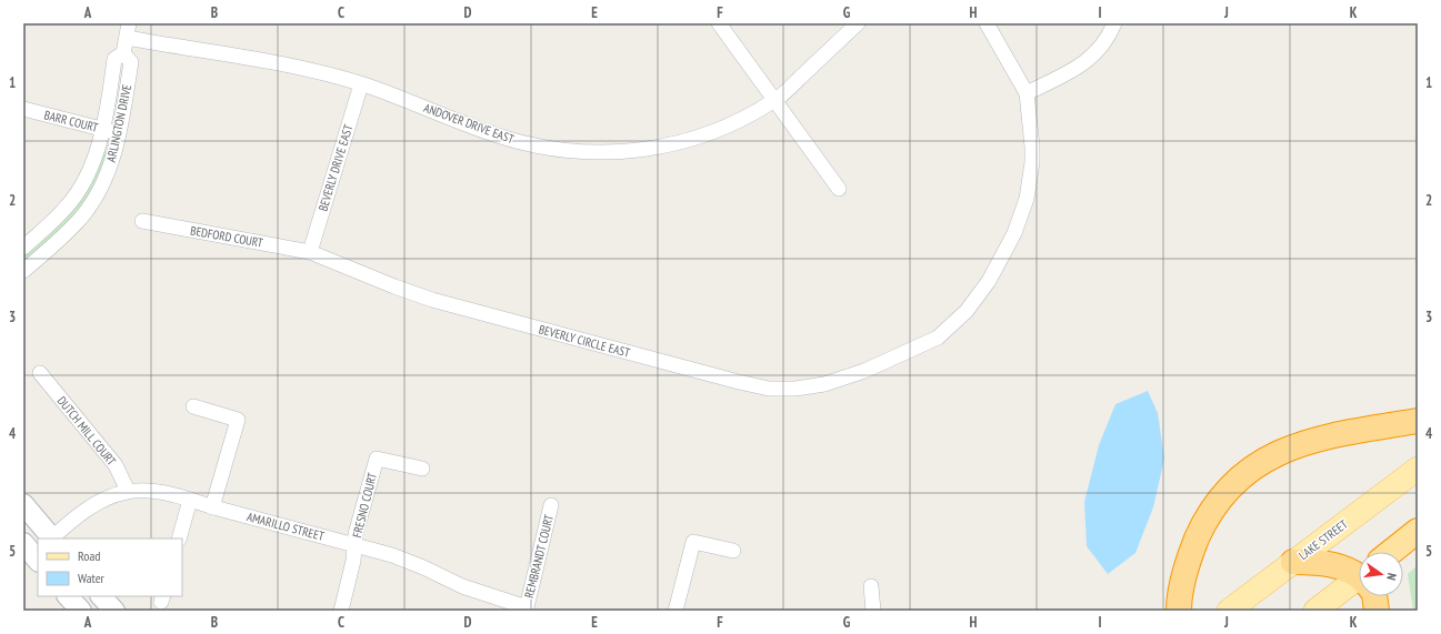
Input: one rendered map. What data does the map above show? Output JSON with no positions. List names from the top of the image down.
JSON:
{
  "streets": {
    "main road": ["LAKE STREET"],
    "street": [
      "BARR COURT",
      "ARLINGTON DRIVE",
      "ANDOVER DRIVE EAST",
      "BEVERLY DRIVE EAST",
      "BEDFORD COURT",
      "BEVERLY CIRCLE EAST",
      "DUTCH MILL COURT",
      "FRESNO COURT",
      "AMARILLO STREET",
      "REMBRANDT COURT"
    ]
  },
  "crossings": [
    ["BARR COURT", "ARLINGTON DRIVE"],
    ["ARLINGTON DRIVE", "ANDOVER DRIVE EAST"],
    ["ANDOVER DRIVE EAST", "BEVERLY DRIVE EAST"],
    ["BEVERLY DRIVE EAST", "BEDFORD COURT"],
    ["BEVERLY DRIVE EAST", "BEVERLY CIRCLE EAST"],
    ["BEDFORD COURT", "BEVERLY CIRCLE EAST"],
    ["DUTCH MILL COURT", "AMARILLO STREET"],
    ["FRESNO COURT", "AMARILLO STREET"],
    ["AMARILLO STREET", "REMBRANDT COURT"]
  ],
  "legend": ["Road", "Water"],
  "north": "right",
  "grid": {
    "columns": [
      "A",
      "B",
      "C",
      "D",
      "E",
      "F",
      "G",
      "H",
      "I",
      "J",
      "K"
    ],
    "rows": [
      "1",
      "2",
      "3",
      "4",
      "5"
    ]
  }
}
